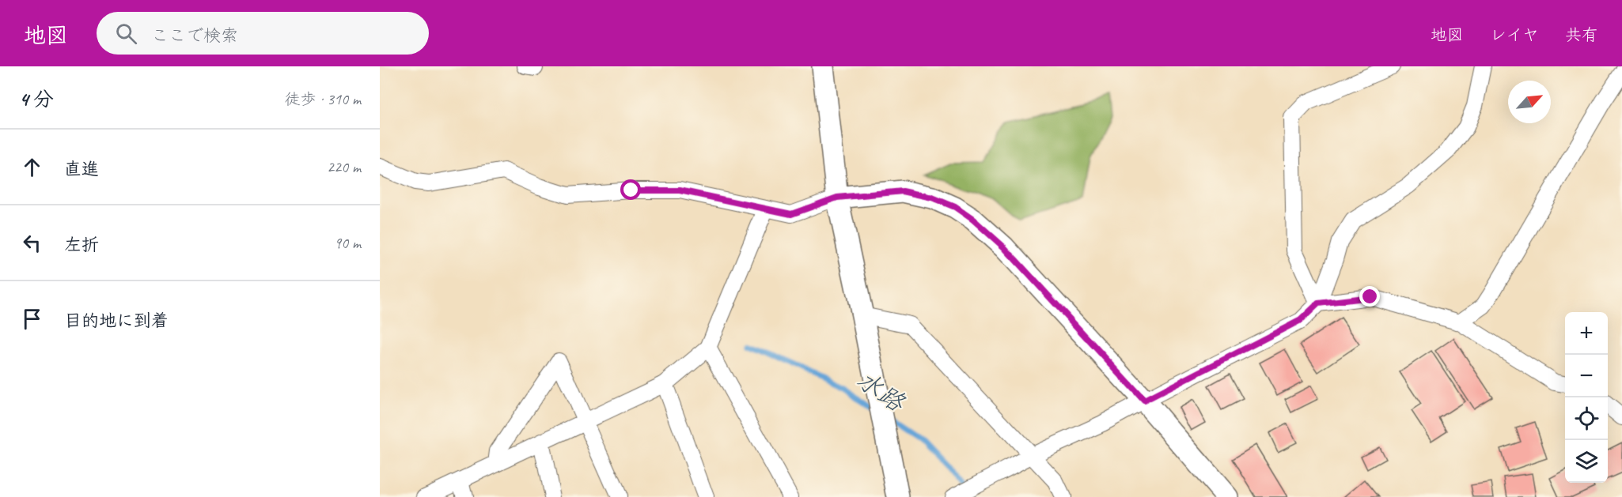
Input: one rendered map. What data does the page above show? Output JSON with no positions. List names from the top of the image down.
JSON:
{
  "water": ["水路"],
  "north": "top right",
  "page": {
    "header": "地図",
    "search": "ここで検索",
    "nav": ["地図", "レイヤ", "共有"],
    "heading": ["4 分", "徒歩 · 310 m"],
    "list": [
      ["直進", "220 m"],
      ["左折", "90 m"],
      "目的地に到着"
    ],
    "map_buttons": ["+", "−"]
  }
}
